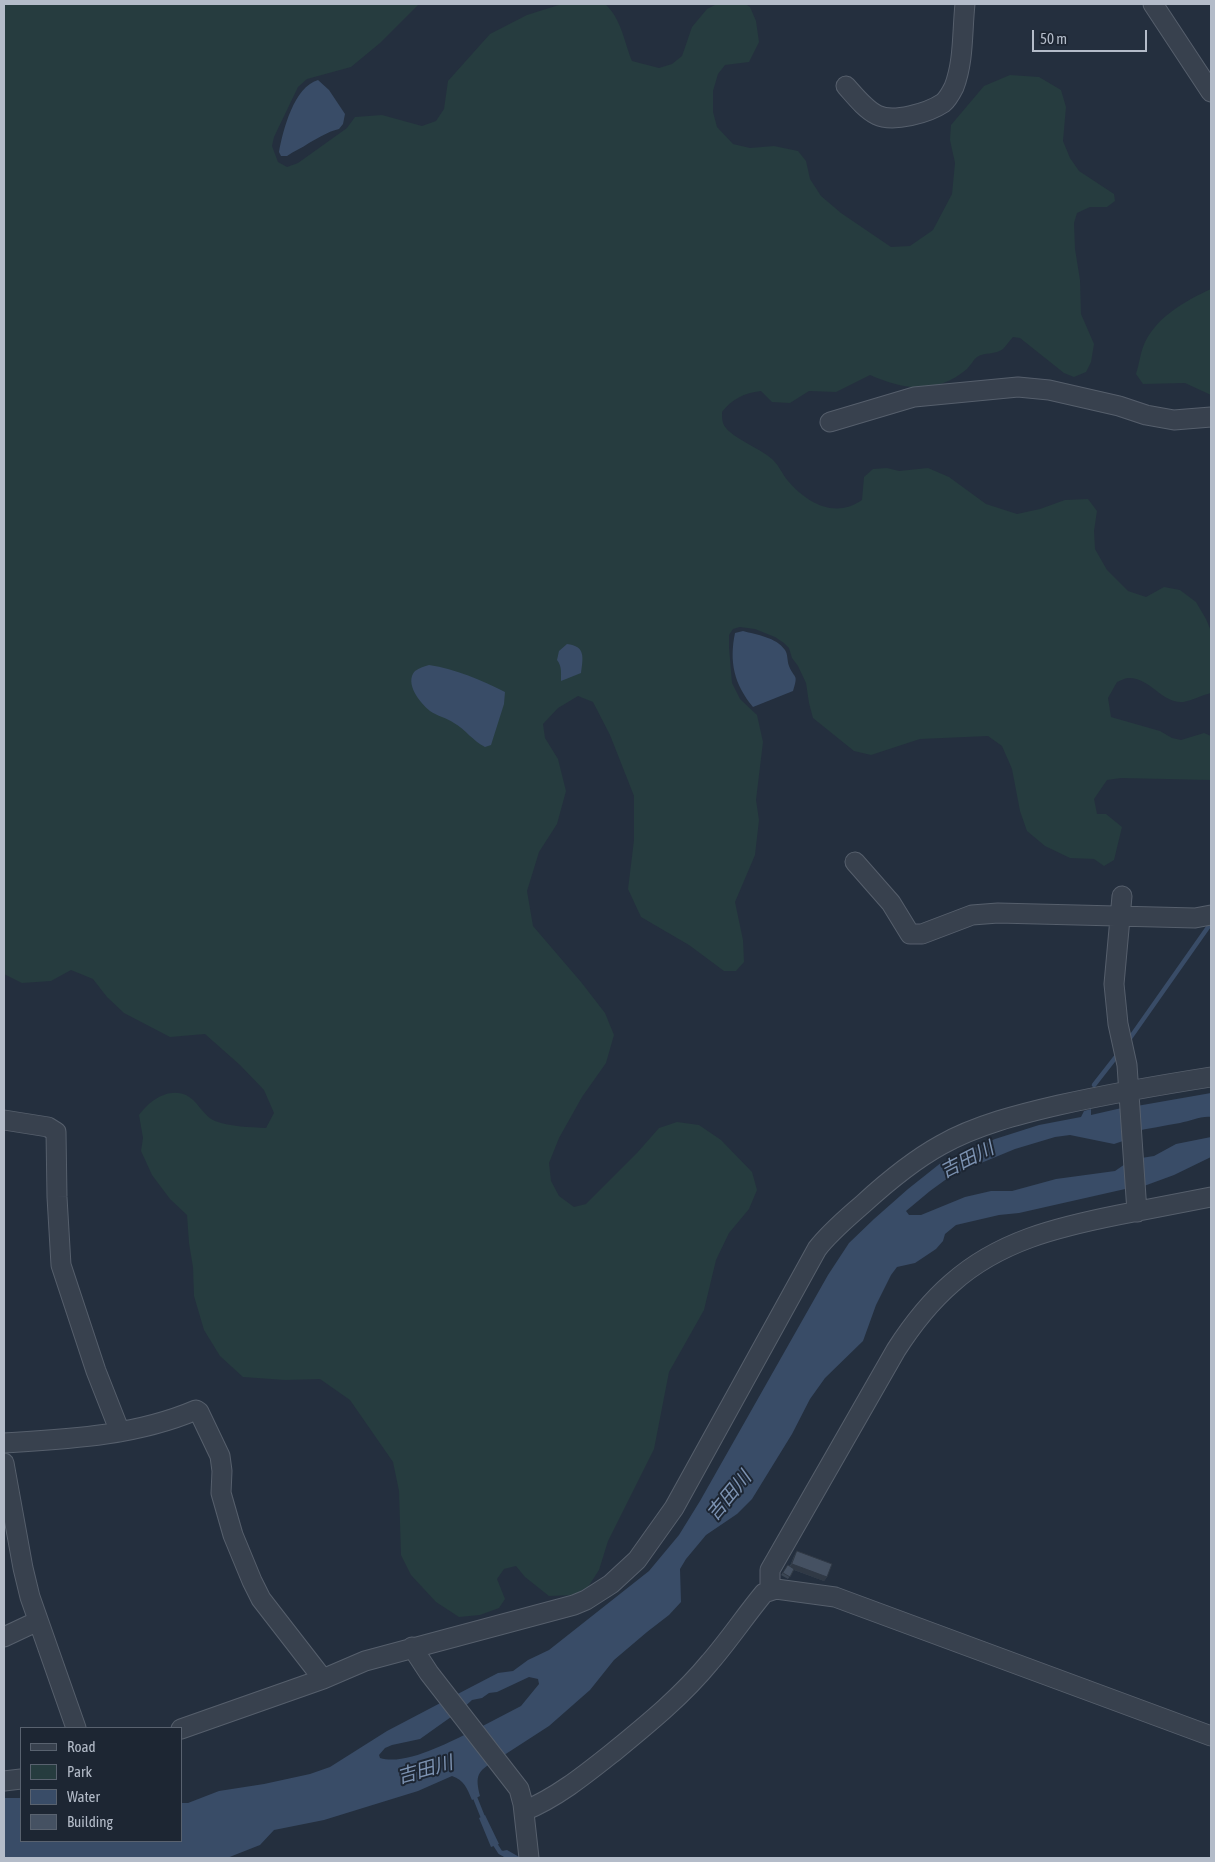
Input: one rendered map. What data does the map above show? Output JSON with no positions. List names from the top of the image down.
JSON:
{
  "water": ["吉田川"],
  "legend": [
    "Road",
    "Park",
    "Water",
    "Building"
  ],
  "scale_bar": "50 m"
}
